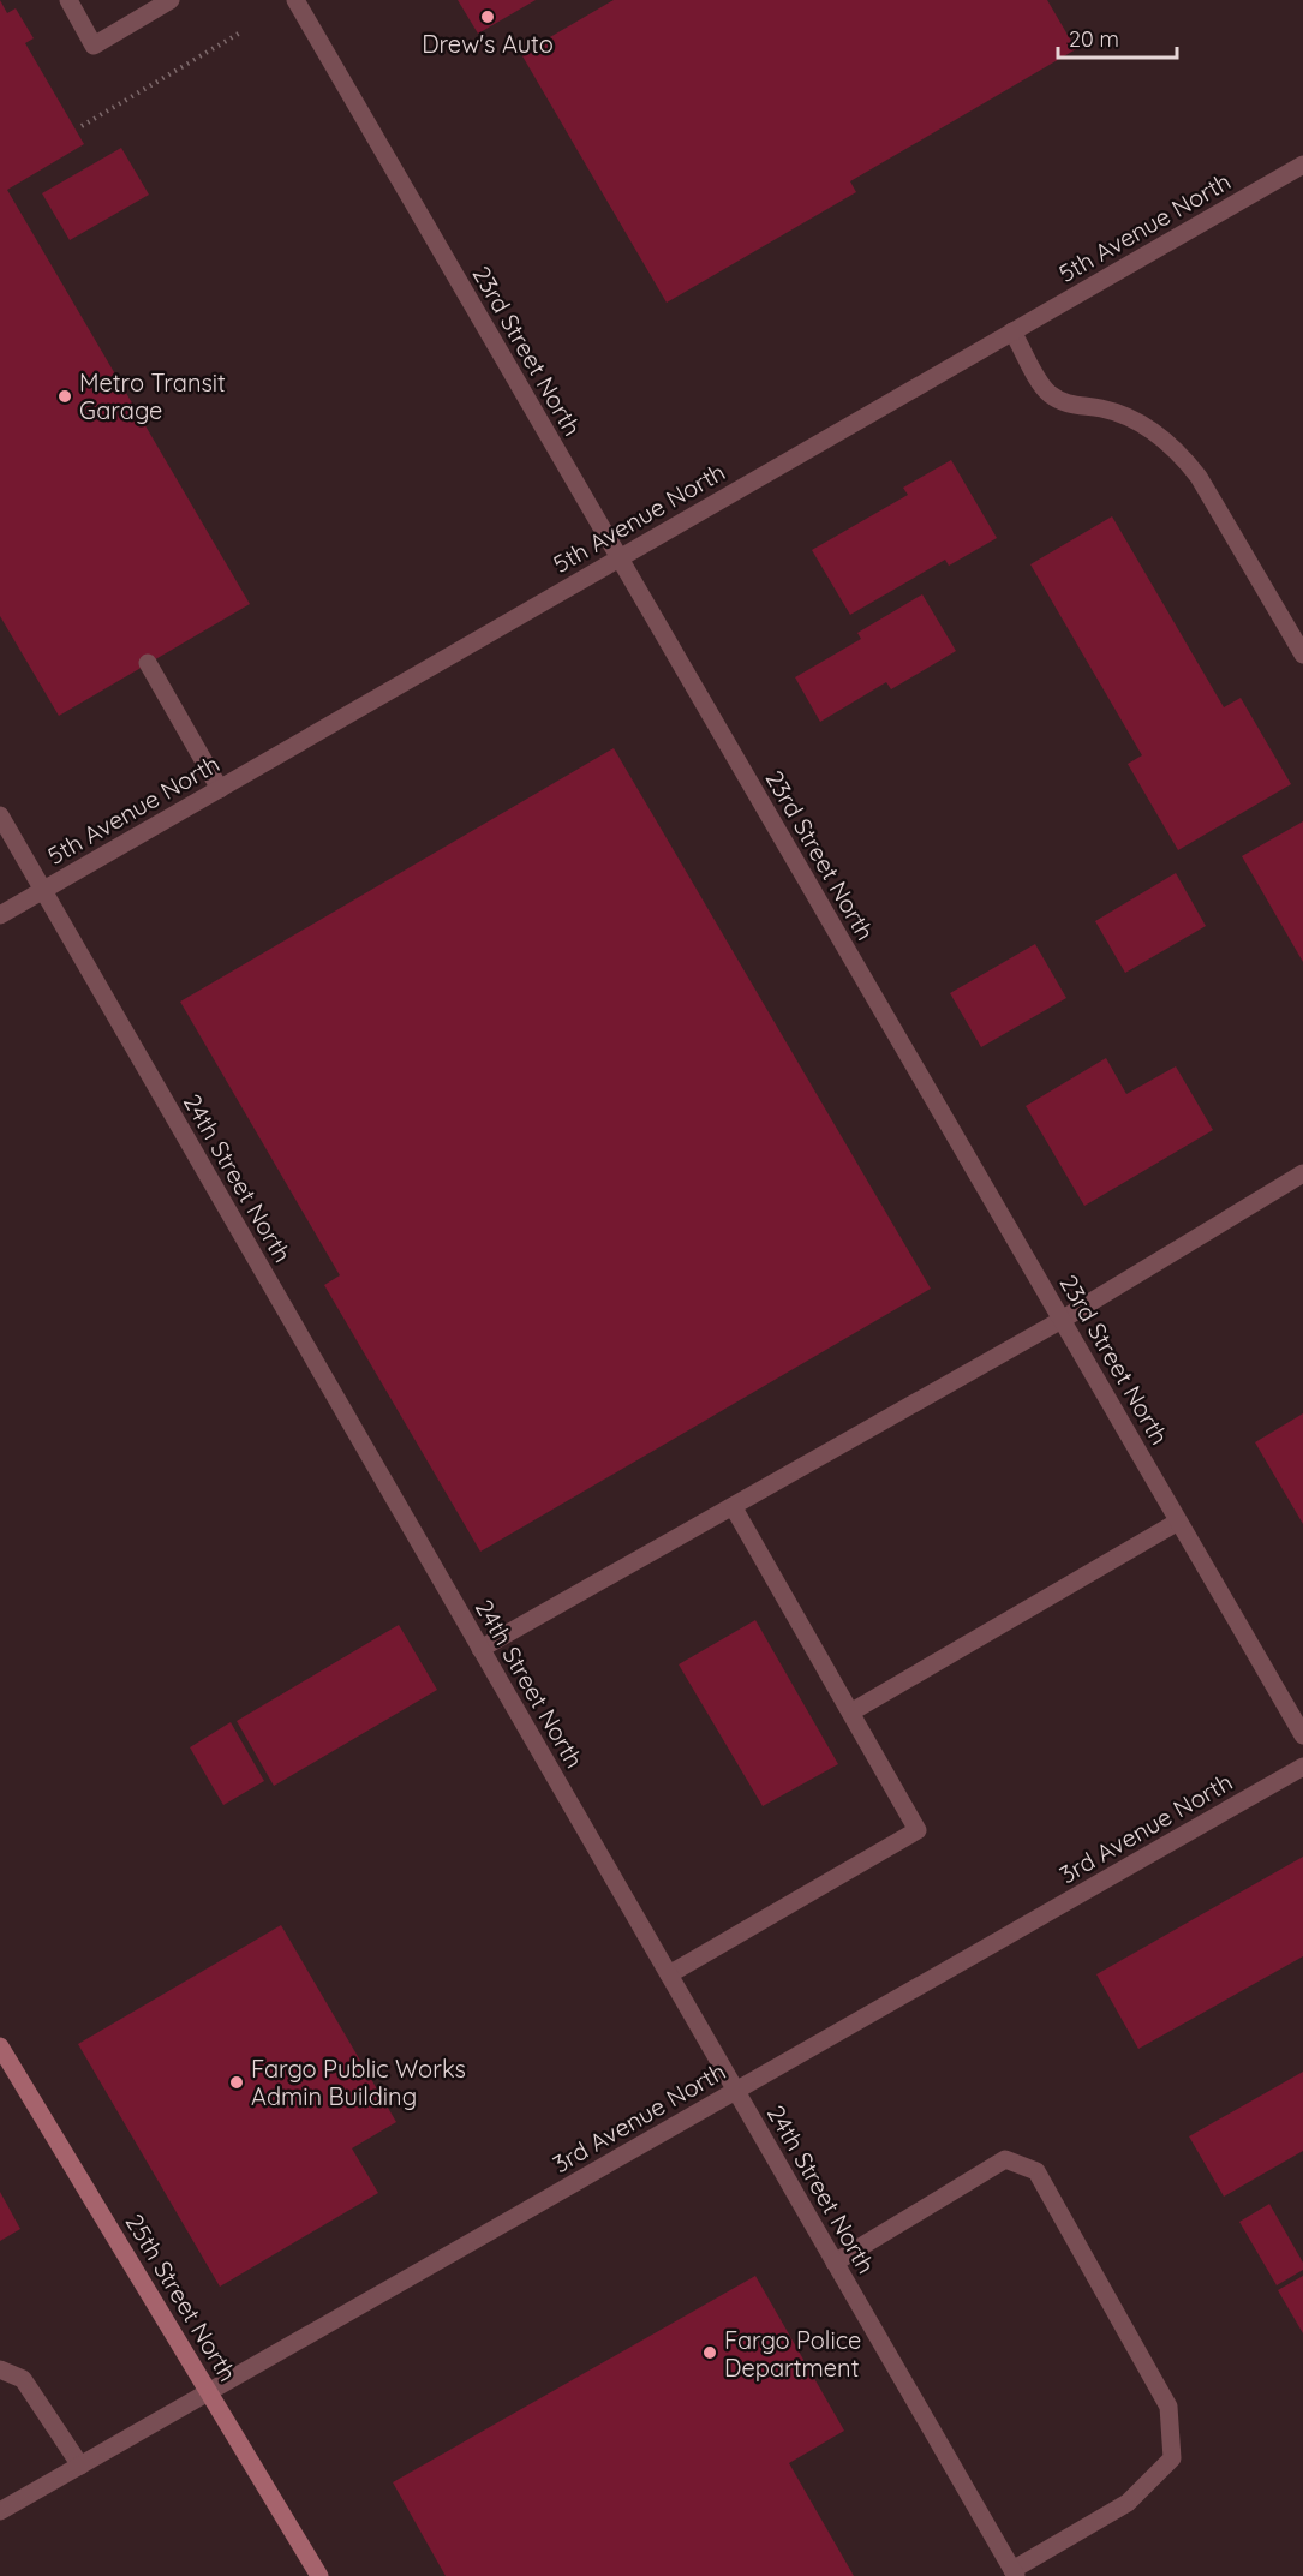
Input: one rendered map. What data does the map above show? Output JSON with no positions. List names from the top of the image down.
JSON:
{
  "streets": {
    "main road": ["25th Street North"],
    "street": [
      "5th Avenue North",
      "23rd Street North",
      "24th Street North",
      "3rd Avenue North"
    ]
  },
  "crossings": [
    ["5th Avenue North", "23rd Street North"],
    ["5th Avenue North", "24th Street North"],
    ["24th Street North", "3rd Avenue North"],
    ["3rd Avenue North", "25th Street North"]
  ],
  "places": [
    "Drew's Auto",
    "Metro Transit Garage",
    "Fargo Public Works Admin Building",
    "Fargo Police Department"
  ],
  "scale_bar": "20 m"
}
